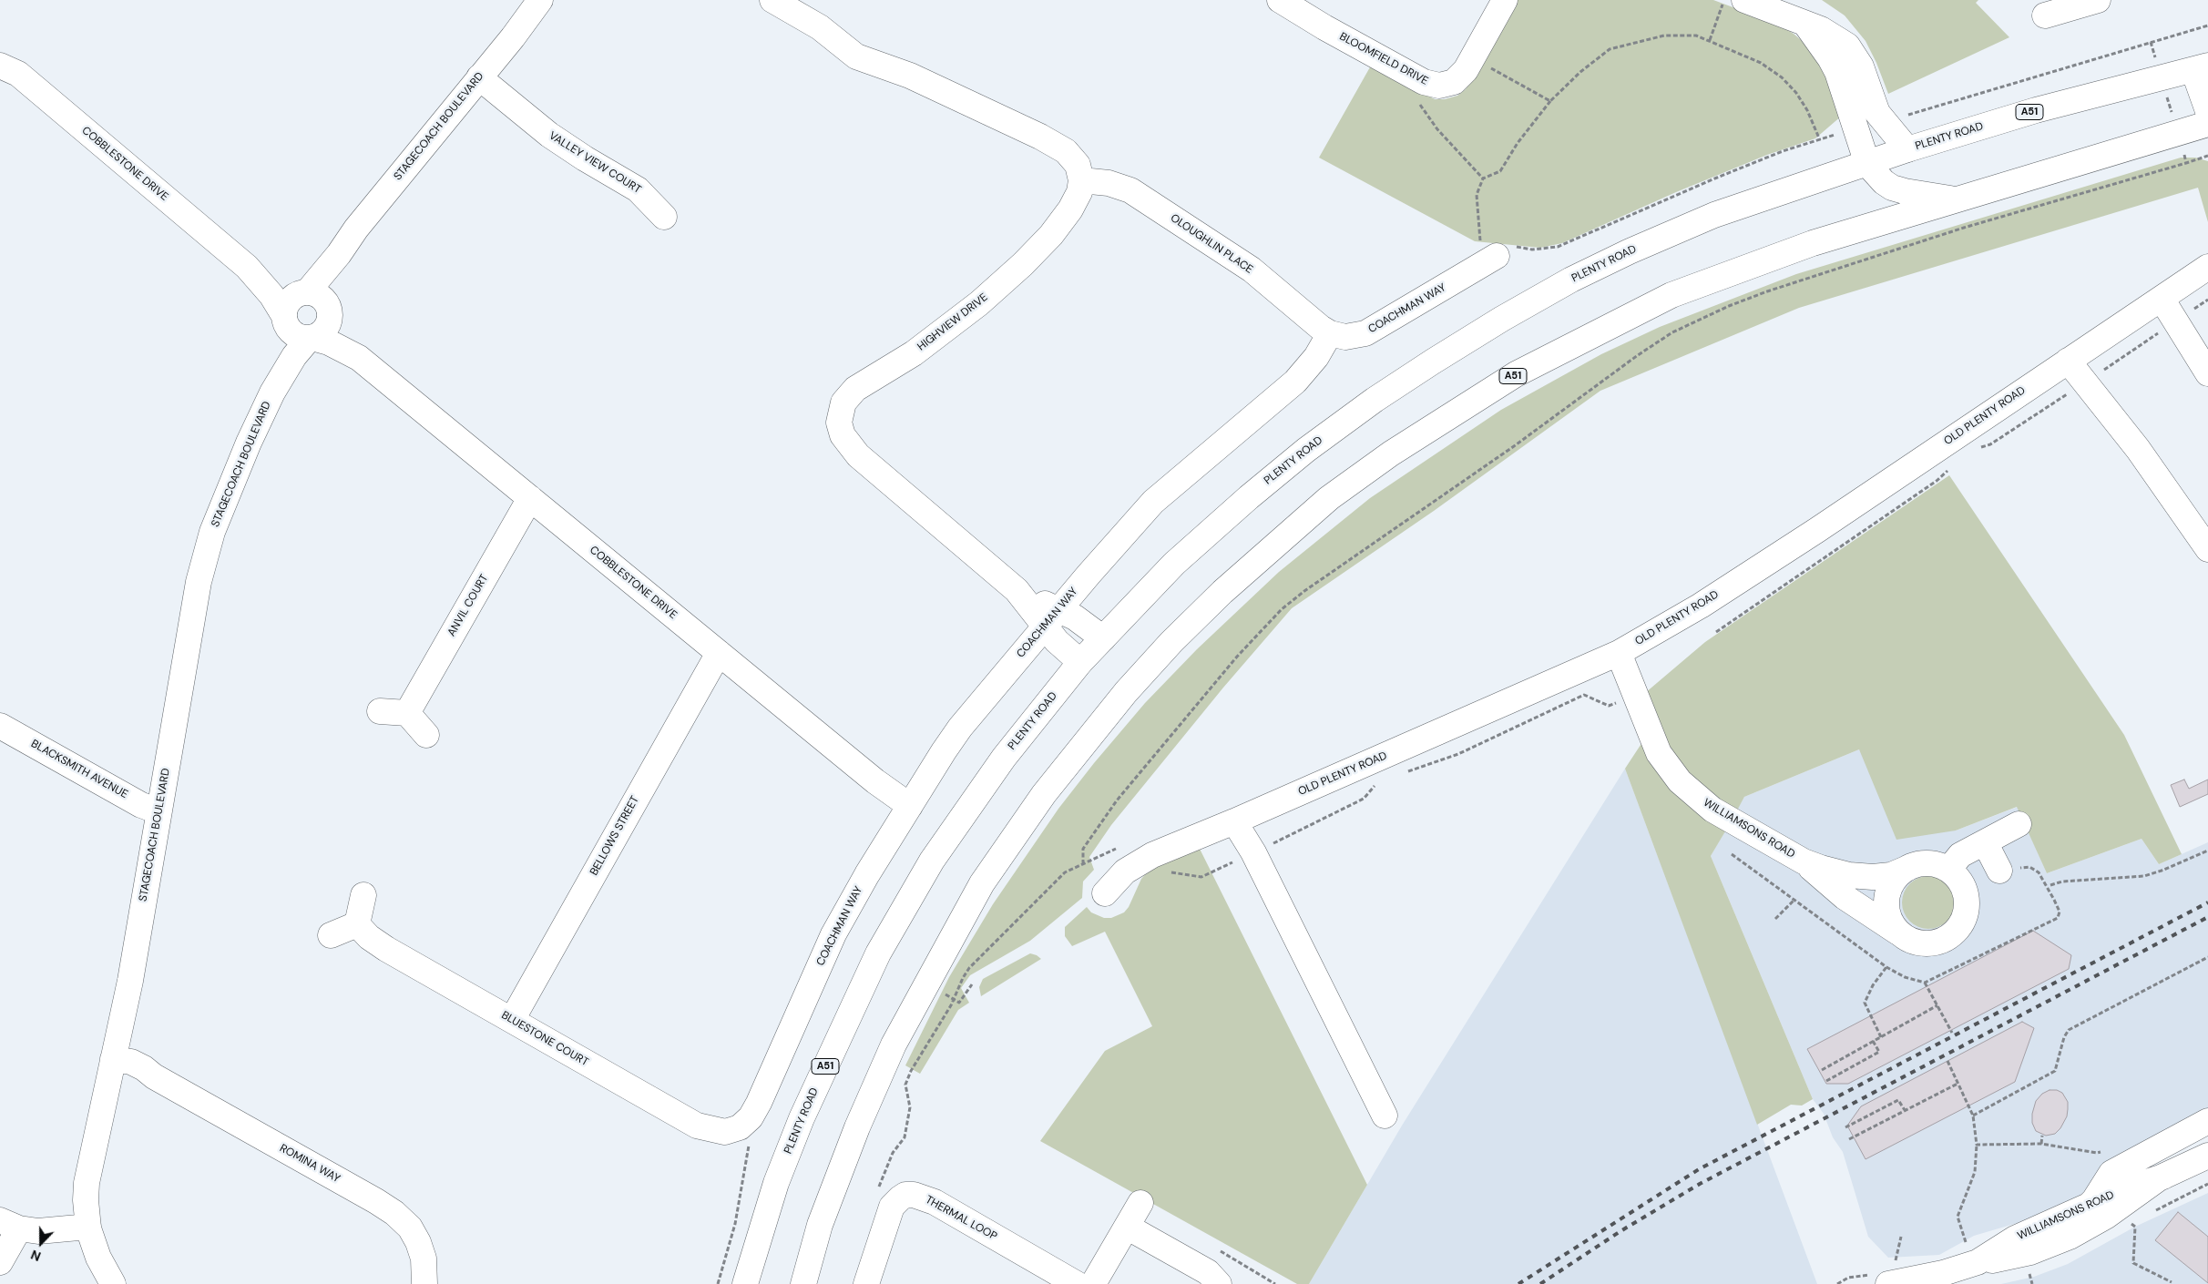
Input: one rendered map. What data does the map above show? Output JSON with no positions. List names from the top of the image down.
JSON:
{
  "streets": {
    "main road": [
      "BLOOMFIELD DRIVE",
      "A51",
      "STAGECOACH BOULEVARD",
      "PLENTY ROAD",
      "VALLEY VIEW COURT",
      "COBBLESTONE DRIVE",
      "OLOUGHLIN PLACE",
      "COACHMAN WAY",
      "HIGHVIEW DRIVE",
      "OLD PLENTY ROAD",
      "ANVIL COURT",
      "BLACKSMITH AVENUE",
      "WILLIAMSONS ROAD",
      "BELLOWS STREET",
      "BLUESTONE COURT",
      "ROMINA WAY",
      "THERMAL LOOP"
    ]
  },
  "crossings": [
    ["STAGECOACH BOULEVARD", "VALLEY VIEW COURT"],
    ["STAGECOACH BOULEVARD", "COBBLESTONE DRIVE"],
    ["STAGECOACH BOULEVARD", "BLACKSMITH AVENUE"],
    ["STAGECOACH BOULEVARD", "ROMINA WAY"],
    ["PLENTY ROAD", "HIGHVIEW DRIVE"],
    ["COBBLESTONE DRIVE", "COACHMAN WAY"],
    ["COBBLESTONE DRIVE", "ANVIL COURT"],
    ["COBBLESTONE DRIVE", "BELLOWS STREET"],
    ["OLOUGHLIN PLACE", "COACHMAN WAY"],
    ["OLOUGHLIN PLACE", "HIGHVIEW DRIVE"],
    ["COACHMAN WAY", "HIGHVIEW DRIVE"],
    ["COACHMAN WAY", "BLUESTONE COURT"],
    ["OLD PLENTY ROAD", "WILLIAMSONS ROAD"],
    ["BELLOWS STREET", "BLUESTONE COURT"]
  ],
  "north": "bottom"
}
